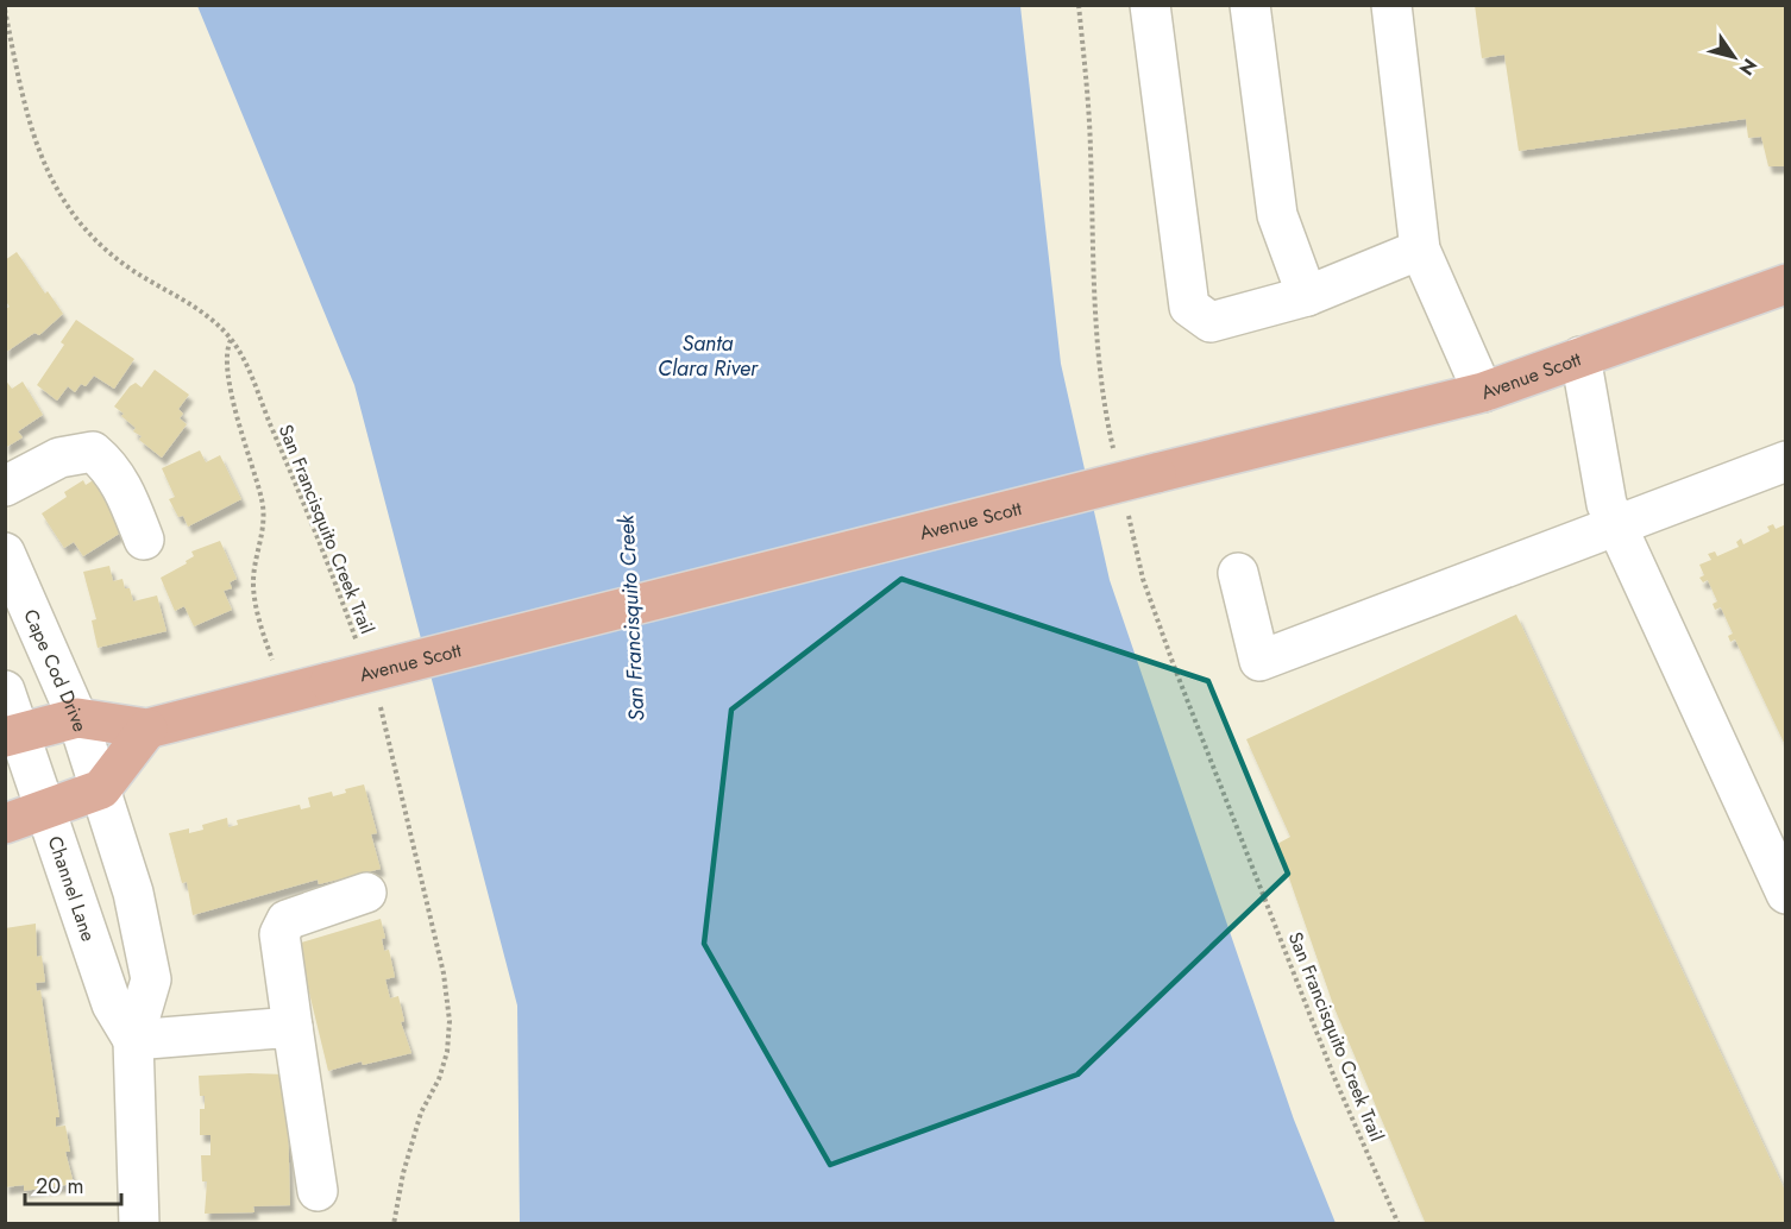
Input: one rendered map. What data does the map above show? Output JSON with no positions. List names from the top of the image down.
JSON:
{
  "streets": {
    "main road": ["Avenue Scott"],
    "street": ["Cape Cod Drive", "Channel Lane"],
    "path": ["San Francisquito Creek Trail"]
  },
  "crossings": [
    ["Avenue Scott", "Cape Cod Drive"],
    ["Avenue Scott", "Channel Lane"],
    ["Cape Cod Drive", "Channel Lane"]
  ],
  "water": ["Santa Clara River", "San Francisquito Creek"],
  "scale_bar": "20 m",
  "north": "bottom right"
}
